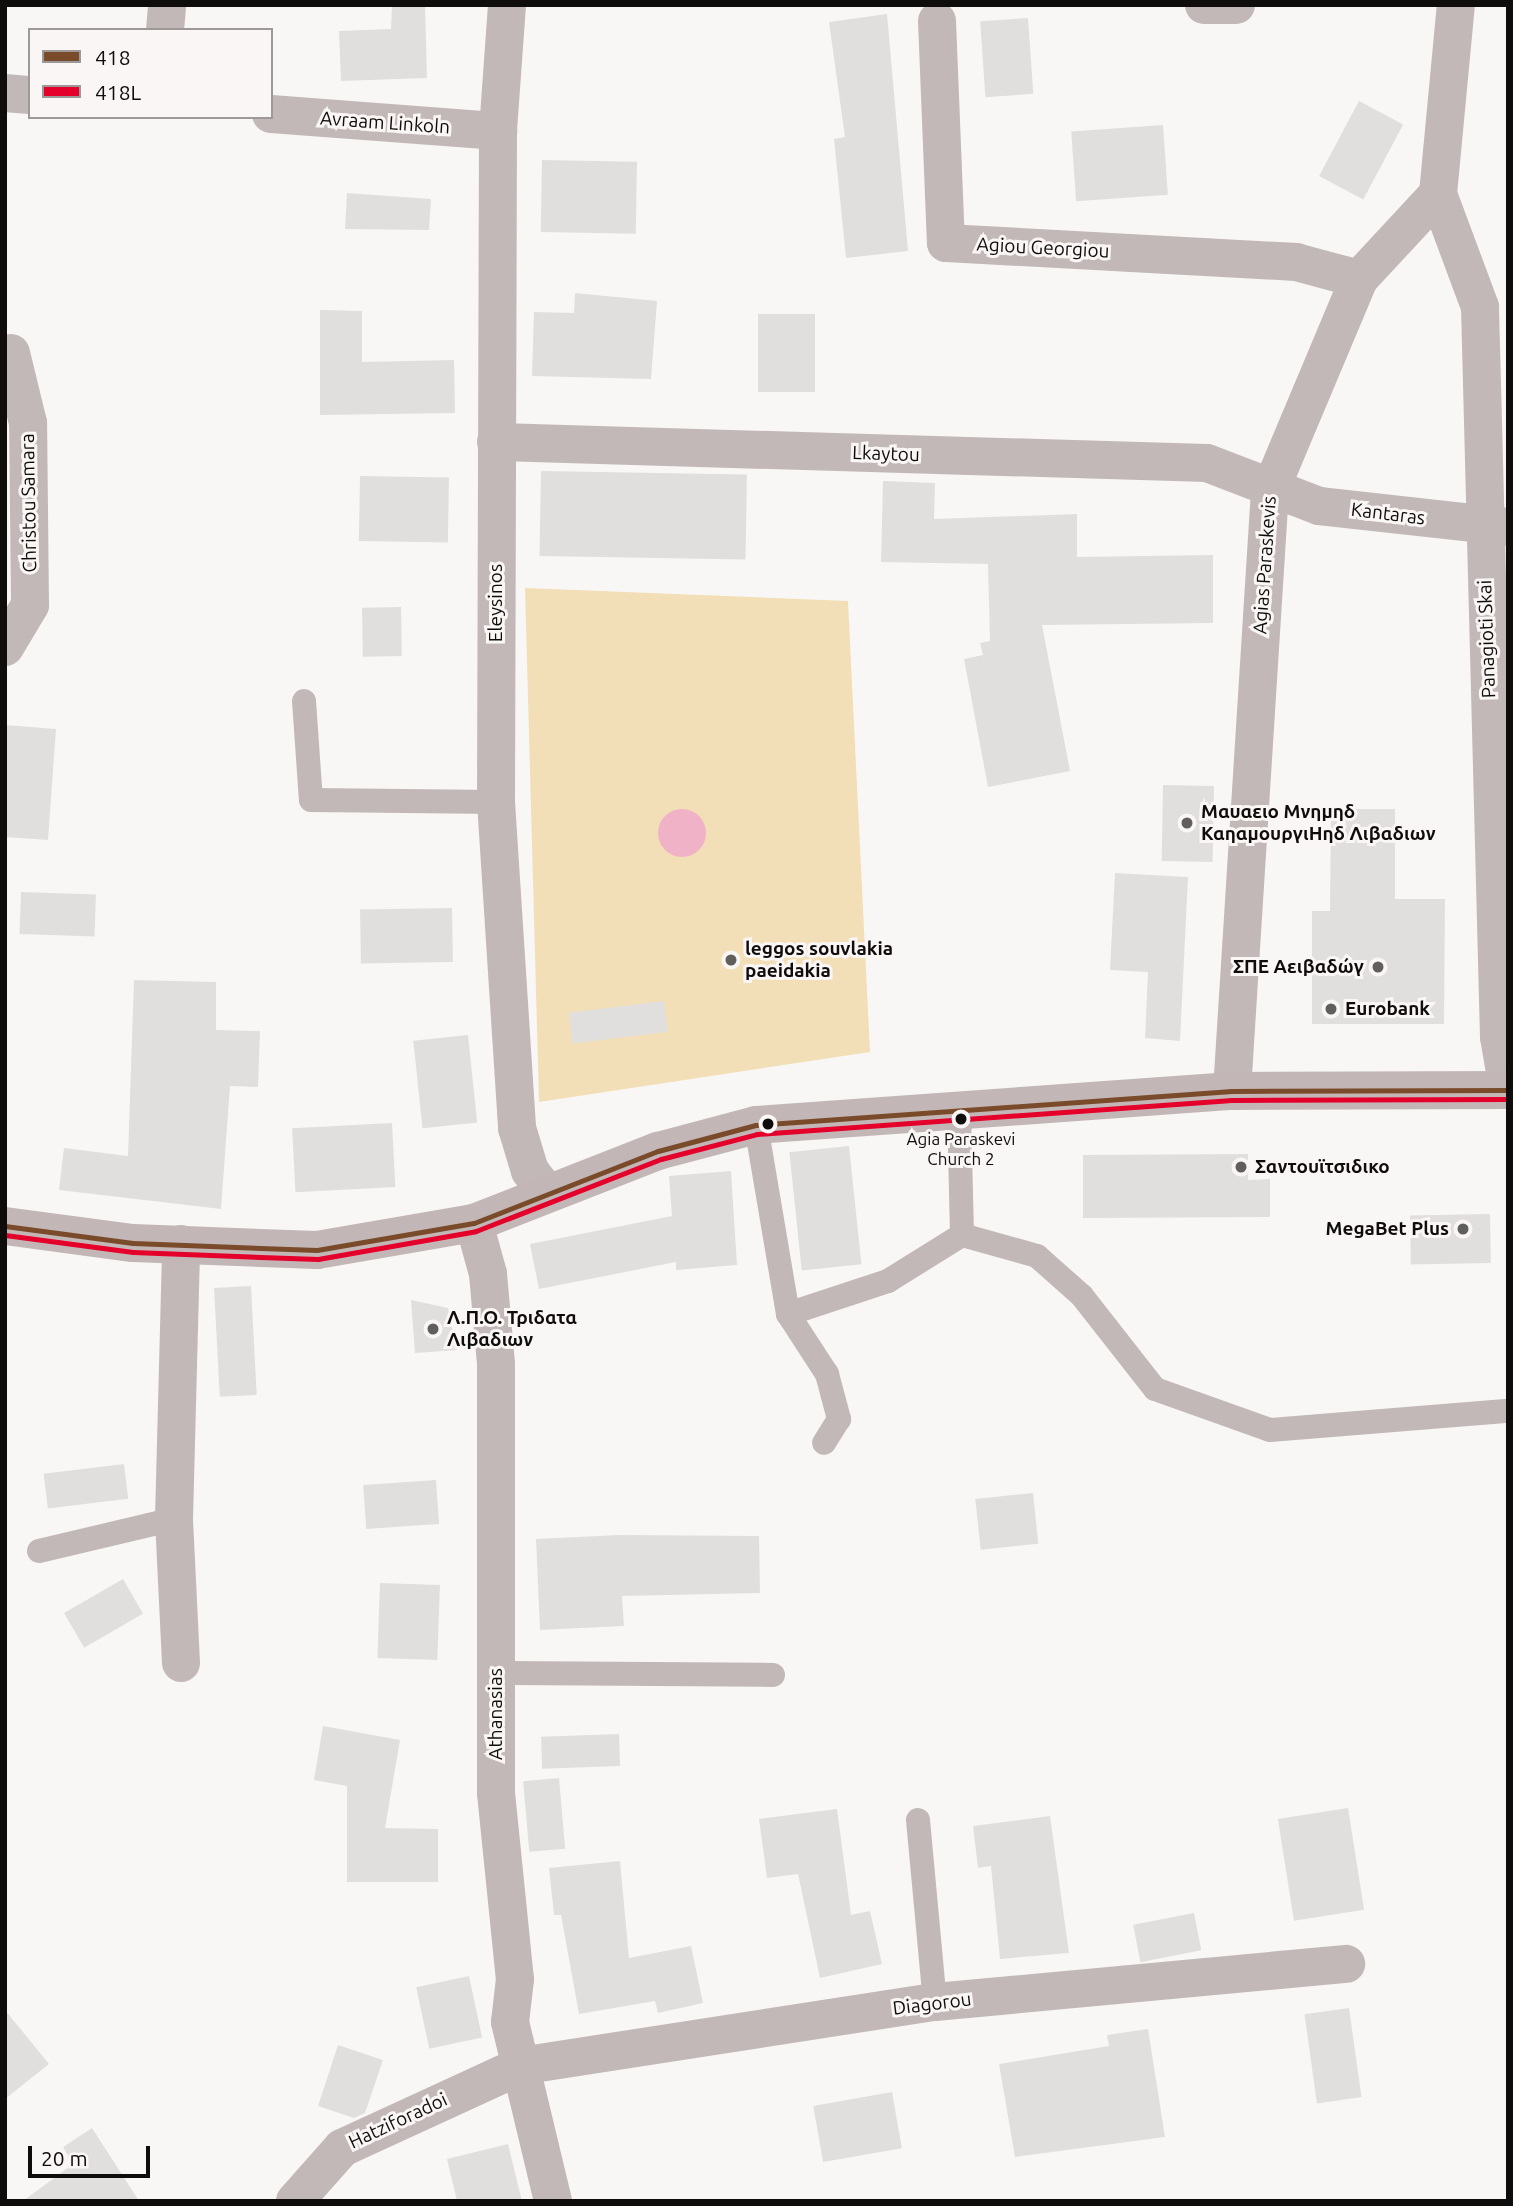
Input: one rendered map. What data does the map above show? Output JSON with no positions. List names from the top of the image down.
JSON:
{
  "streets": {
    "street": [
      "Avraam Linkoln",
      "Agiou Georgiou",
      "Lkaytou",
      "Christou Samara",
      "Kantaras",
      "Agias Paraskevis",
      "Eleysinos",
      "Panagioti Skai",
      "Athanasias",
      "Diagorou",
      "Hatziforadoi"
    ]
  },
  "crossings": [
    ["Avraam Linkoln", "Eleysinos"],
    ["Agiou Georgiou", "Agias Paraskevis"],
    ["Lkaytou", "Kantaras"],
    ["Lkaytou", "Agias Paraskevis"],
    ["Lkaytou", "Eleysinos"],
    ["Kantaras", "Agias Paraskevis"],
    ["Kantaras", "Panagioti Skai"],
    ["Agias Paraskevis", "Panagioti Skai"],
    ["Athanasias", "Diagorou"],
    ["Athanasias", "Hatziforadoi"],
    ["Diagorou", "Hatziforadoi"]
  ],
  "places": [
    "Μαυαειο Μνημηδ ΚαηαμουργιΗηδ Λιβαδιων",
    "leggos souvlakia paeidakia",
    "ΣΠΕ Αειβαδώγ",
    "Eurobank",
    "Agia Paraskevi Church 2",
    "Σαντουϊτσιδικο",
    "MegaBet Plus",
    "Λ.Π.Ο. Τριδατα Λιβαδιων"
  ],
  "lines": ["transit line 418", "transit line 418L"],
  "legend": ["418", "418L"],
  "scale_bar": "20 m"
}
